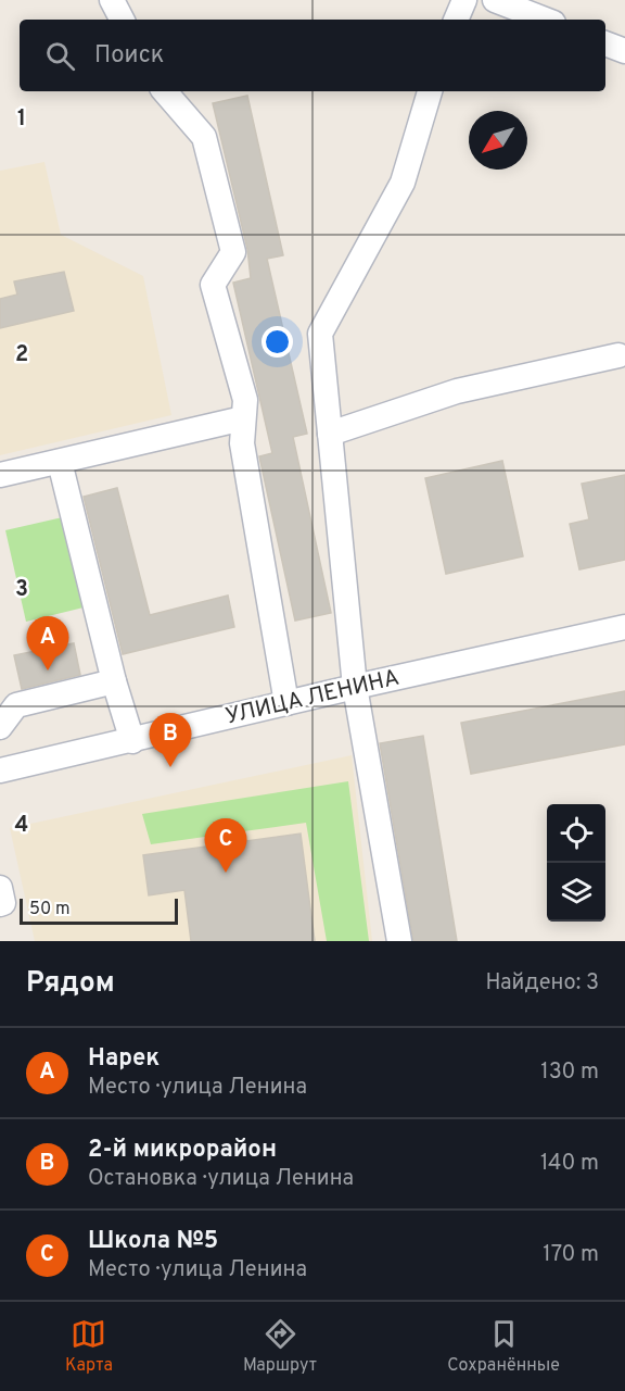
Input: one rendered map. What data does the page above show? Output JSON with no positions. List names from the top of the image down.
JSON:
{
  "streets": {
    "street": ["УЛИЦА ЛЕНИНА"]
  },
  "scale_bar": "50 m",
  "north": "bottom left",
  "page": {
    "search": "Поиск",
    "pins": ["A", "B", "C"],
    "scale": "50 m",
    "heading": ["Рядом", "Найдено: 3"],
    "list": [
      {
        "mark": "A",
        "name": "Нарек",
        "note": "Место · улица Ленина",
        "value": "130 m"
      },
      {
        "mark": "B",
        "name": "2-й микрорайон",
        "note": "Остановка · улица Ленина",
        "value": "140 m"
      },
      {
        "mark": "C",
        "name": "Школа №5",
        "note": "Место · улица Ленина",
        "value": "170 m"
      }
    ],
    "nav": ["Карта", "Маршрут", "Сохранённые"]
  },
  "grid": {
    "rows": [
      "1",
      "2",
      "3",
      "4"
    ]
  }
}
